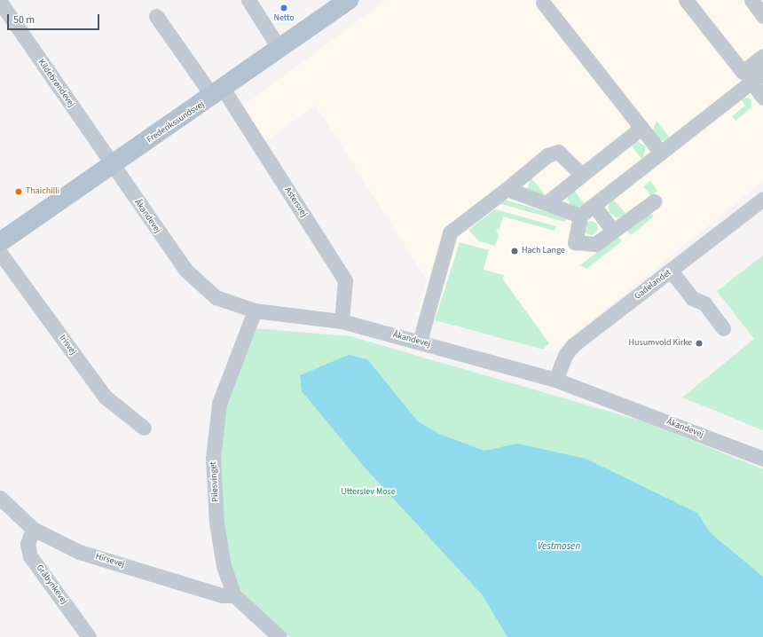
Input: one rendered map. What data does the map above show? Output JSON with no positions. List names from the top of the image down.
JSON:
{
  "streets": {
    "main road": ["Frederikssundsvej"],
    "street": [
      "Kildebrøndevej",
      "Astersvej",
      "Åkandevej",
      "Gadelandet",
      "Irisvej",
      "Pilesvinget",
      "Hirsevej",
      "Gråbynkevej"
    ]
  },
  "crossings": [
    ["Kildebrøndevej", "Frederikssundsvej"],
    ["Kildebrøndevej", "Åkandevej"],
    ["Frederikssundsvej", "Astersvej"],
    ["Frederikssundsvej", "Åkandevej"],
    ["Astersvej", "Åkandevej"],
    ["Åkandevej", "Gadelandet"],
    ["Åkandevej", "Pilesvinget"],
    ["Pilesvinget", "Hirsevej"],
    ["Hirsevej", "Gråbynkevej"]
  ],
  "water": ["Vestmosen"],
  "parks": ["Utterslev Mose"],
  "places": [
    "Netto",
    "Thaichilli",
    "Hach Lange",
    "Husumvold Kirke"
  ],
  "scale_bar": "50 m"
}
